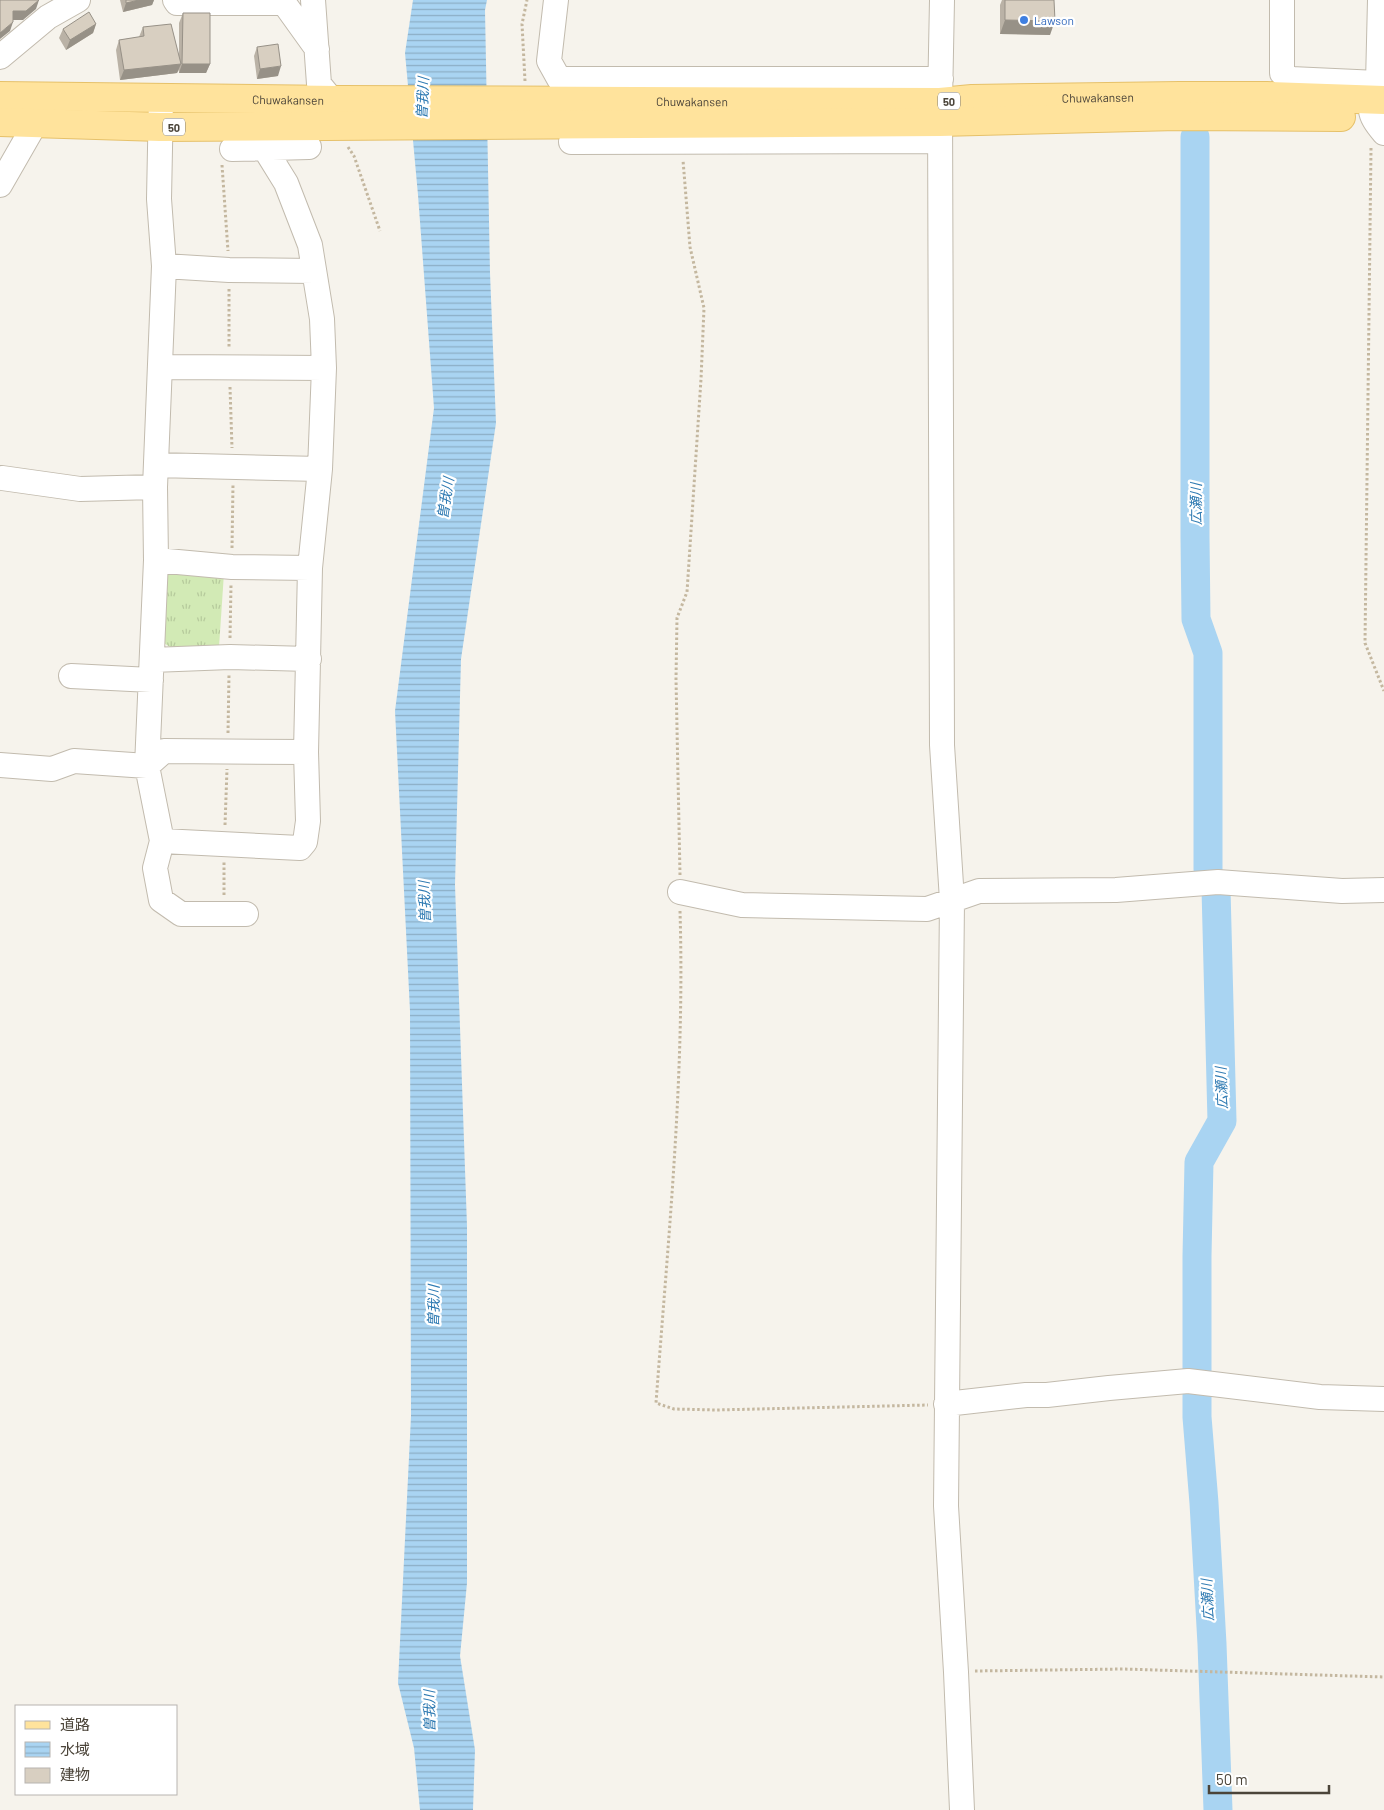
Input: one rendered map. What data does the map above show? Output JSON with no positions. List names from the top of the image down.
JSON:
{
  "streets": {
    "main road": ["Chuwakansen", "50"]
  },
  "water": ["曽我川", "広瀬川"],
  "places": ["Lawson"],
  "legend": ["道路", "水域", "建物"],
  "scale_bar": "50 m"
}
